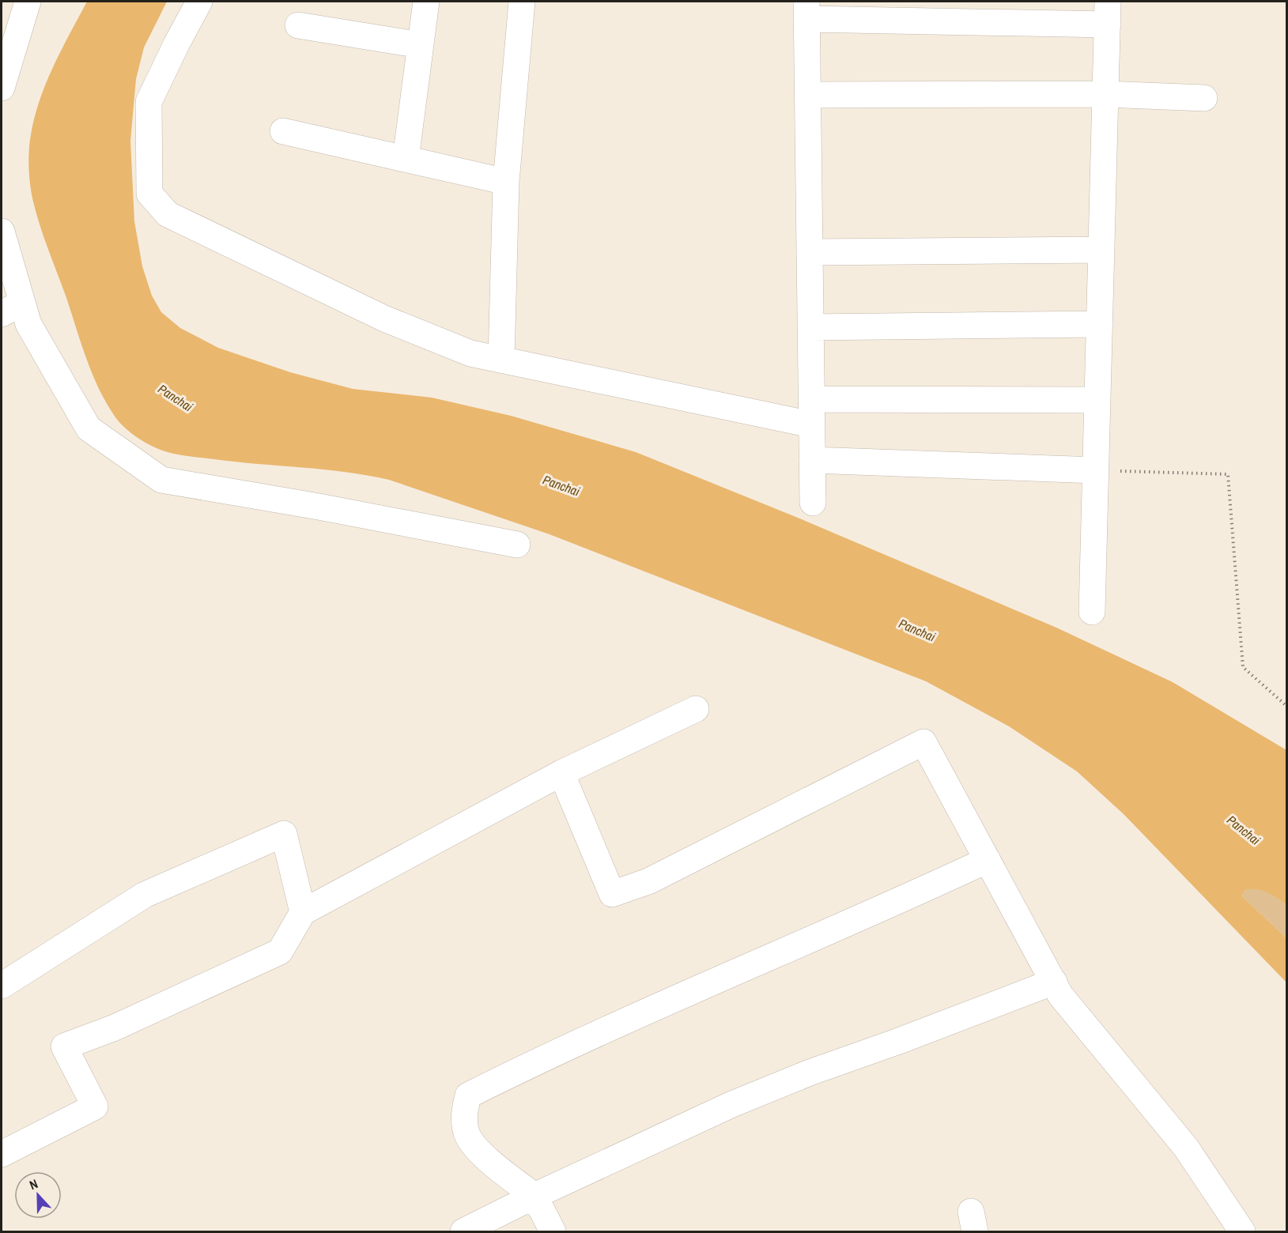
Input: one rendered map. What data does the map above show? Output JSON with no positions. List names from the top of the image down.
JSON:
{
  "water": ["Panchai"],
  "north": "top"
}
